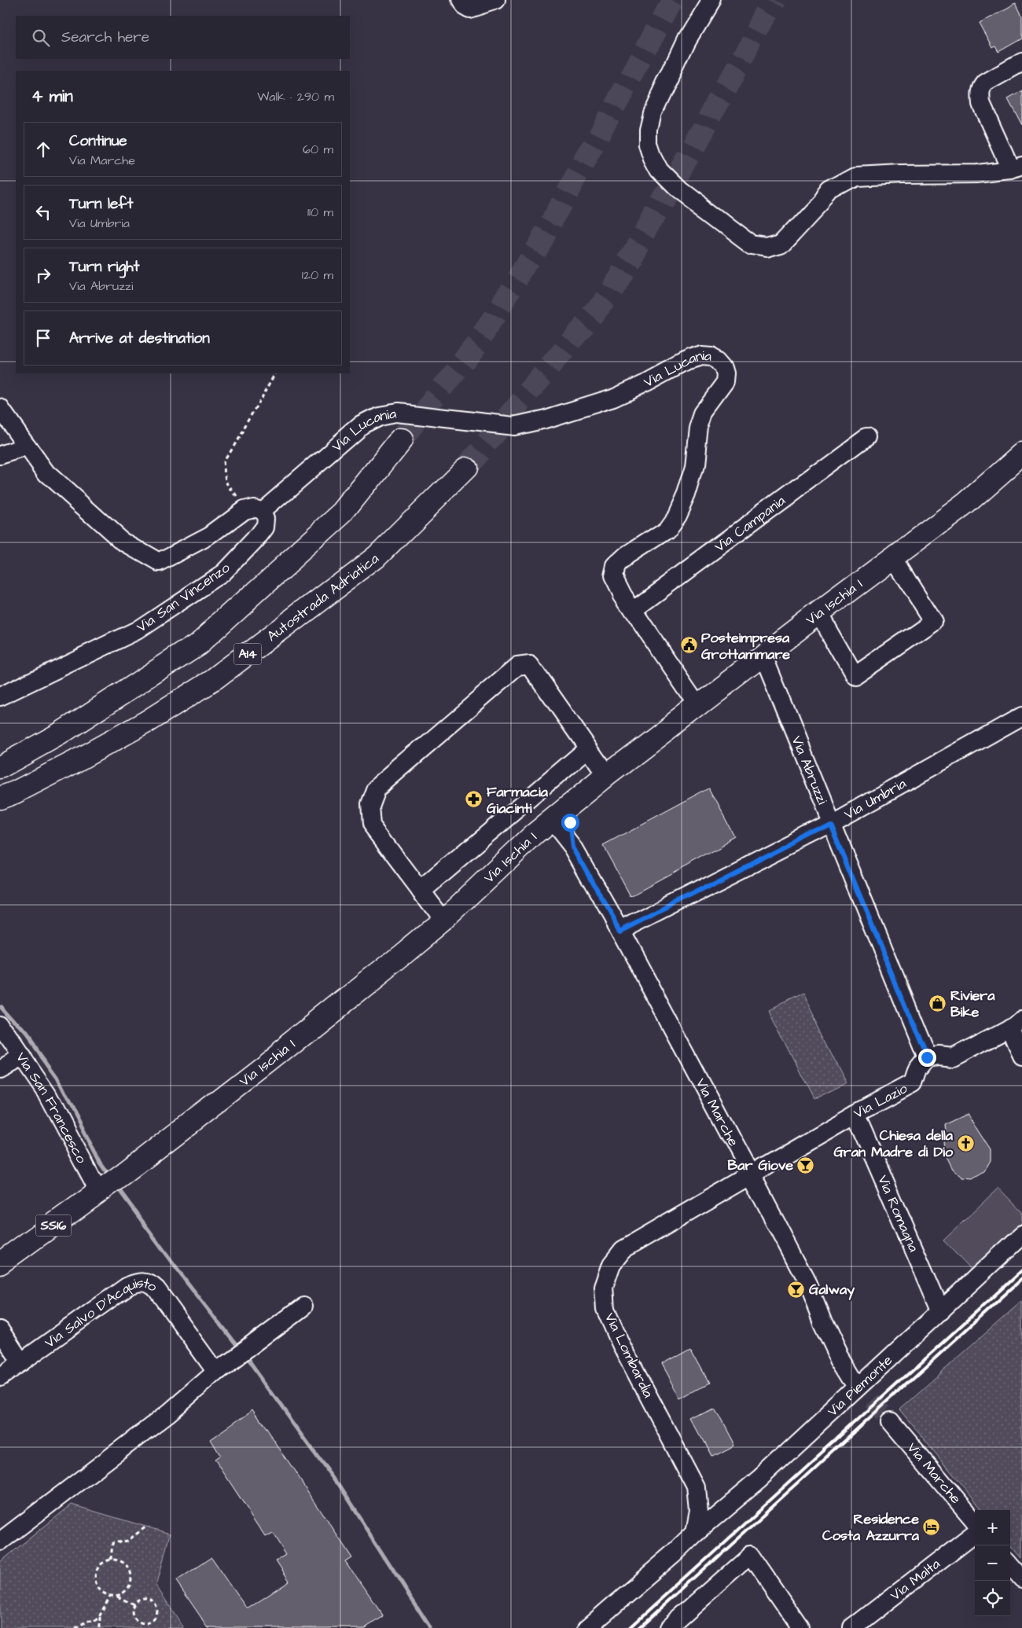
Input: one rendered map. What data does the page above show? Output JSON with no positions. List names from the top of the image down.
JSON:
{
  "streets": {
    "main road": [
      "Autostrada Adriatica",
      "Via Ischia I",
      "A14",
      "SS16"
    ],
    "street": [
      "Via Lucania",
      "Via Campania",
      "Via San Vincenzo",
      "Via Abruzzi",
      "Via Umbria",
      "Via Lazio",
      "Via San Francesco",
      "Via Marche",
      "Via Romagna",
      "Via Salvo D'Acquisto",
      "Via Lombardia",
      "Via Piemonte",
      "Via Malta"
    ]
  },
  "crossings": [
    ["Via Lucania", "Via Campania"],
    ["Via Lucania", "Via San Vincenzo"],
    ["Via Lucania", "Via Ischia I"],
    ["Via Ischia I", "Via Abruzzi"],
    ["Via Ischia I", "Via San Francesco"],
    ["Via Ischia I", "Via Marche"],
    ["Via Abruzzi", "Via Umbria"],
    ["Via Abruzzi", "Via Lazio"],
    ["Via Umbria", "Via Marche"],
    ["Via Lazio", "Via Marche"],
    ["Via Lazio", "Via Romagna"],
    ["Via Lazio", "Via Lombardia"],
    ["Via Marche", "Via Lombardia"],
    ["Via Romagna", "Via Piemonte"],
    ["Via Lombardia", "Via Piemonte"]
  ],
  "places": {
    "public building": ["Posteimpresa Grottammare"],
    "pharmacy": ["Farmacia Giacinti"],
    "shop": ["Riviera Bike"],
    "church": ["Chiesa della Gran Madre di Dio"],
    "bar": ["Bar Giove", "Galway"],
    "hotel": ["Residence Costa Azzurra"]
  },
  "page": {
    "search": "Search here",
    "heading": ["4 min", "Walk · 290 m"],
    "list": [
      ["Continue", "Via Marche", "60 m"],
      ["Turn left", "Via Umbria", "110 m"],
      ["Turn right", "Via Abruzzi", "120 m"],
      "Arrive at destination"
    ],
    "map_buttons": ["+", "−"]
  }
}
